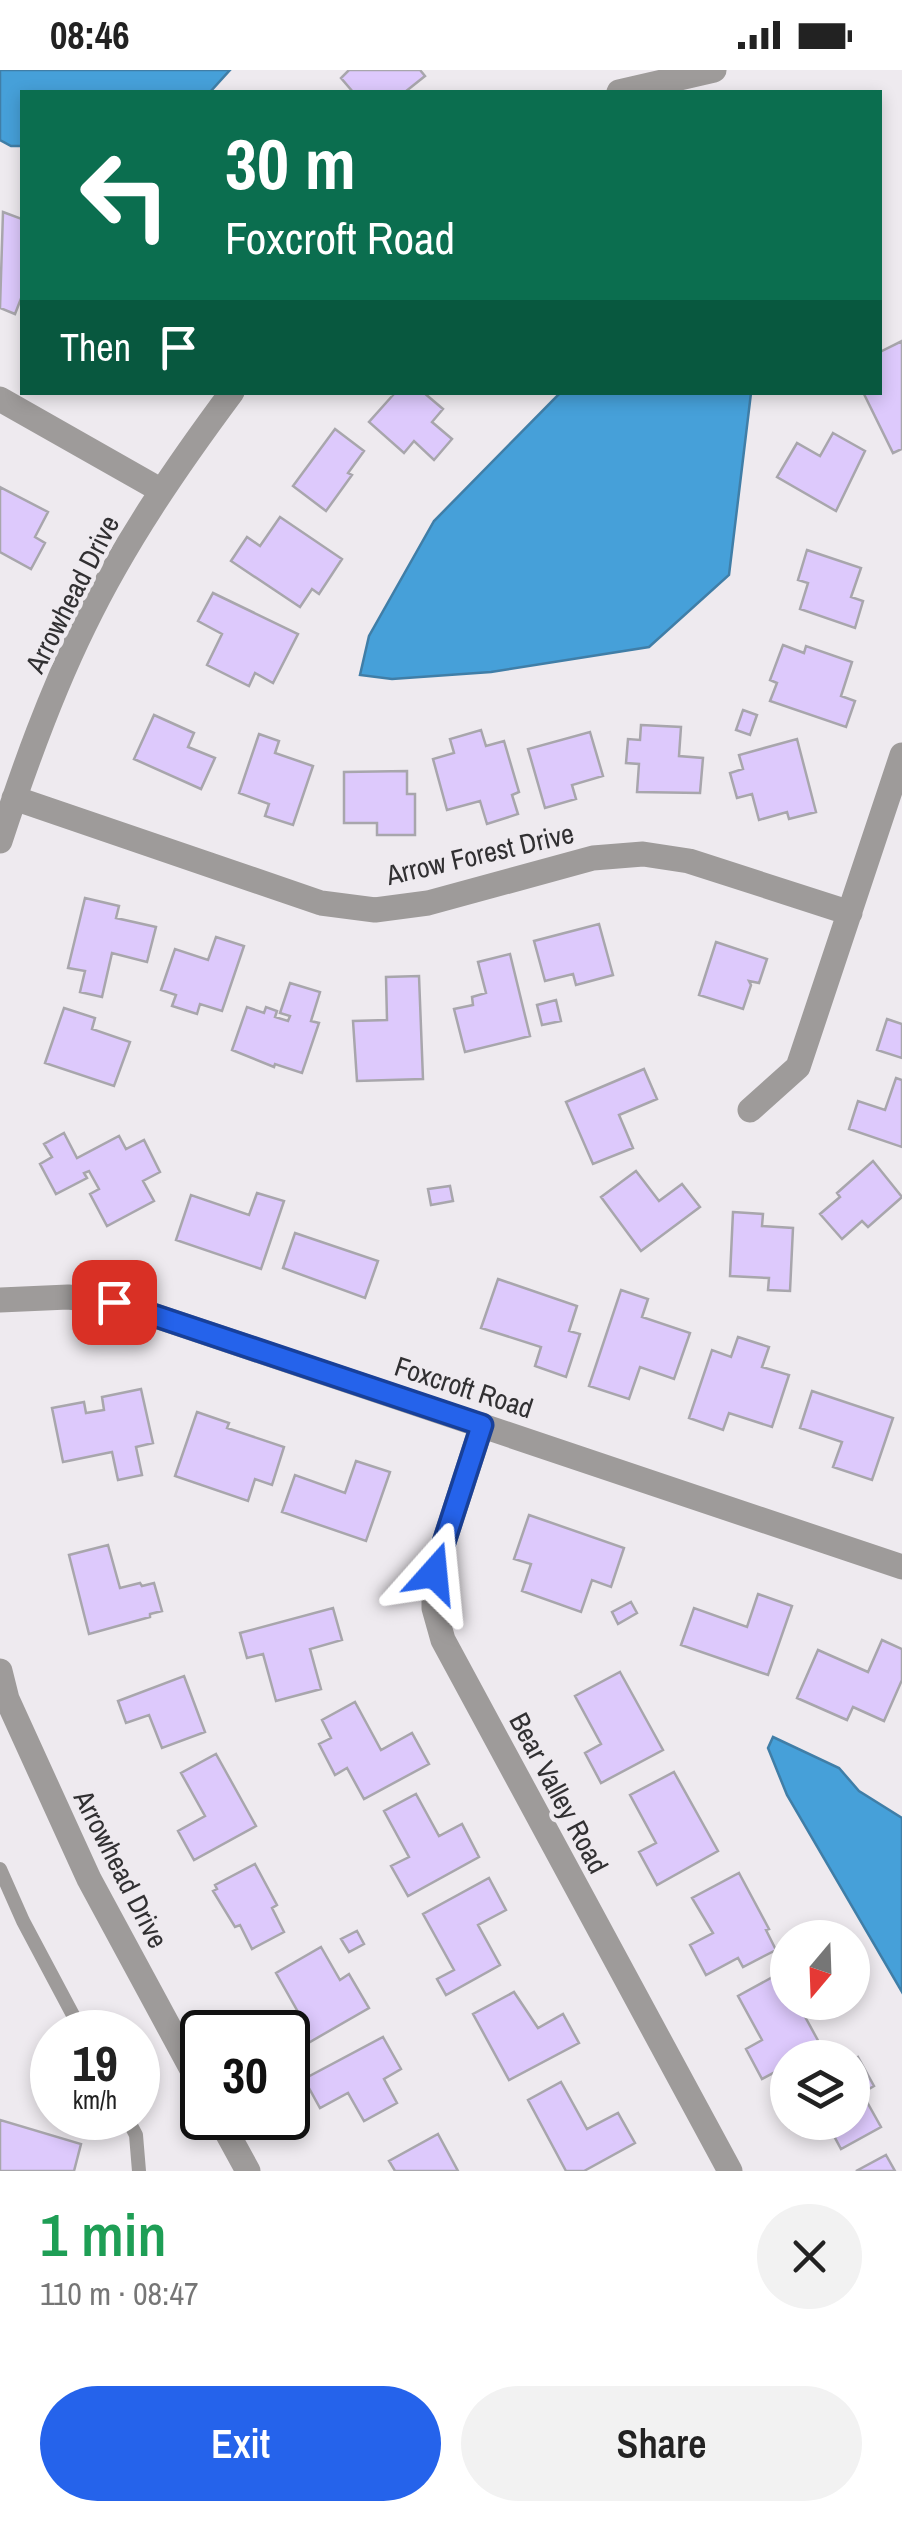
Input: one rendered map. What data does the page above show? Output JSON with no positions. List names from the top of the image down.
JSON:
{
  "streets": {
    "street": [
      "Arrowhead Drive",
      "Arrow Forest Drive",
      "Foxcroft Road",
      "Bear Valley Road"
    ]
  },
  "crossings": [
    ["Arrowhead Drive", "Arrow Forest Drive"],
    ["Foxcroft Road", "Bear Valley Road"]
  ],
  "north": "bottom",
  "page": {
    "status": "08:46",
    "turn": ["30 m", "Foxcroft Road"],
    "then": "Then",
    "speed": "19 km/h",
    "limit": "30",
    "heading": ["1 min", "110 m · 08:47"],
    "buttons": ["Exit", "Share"]
  }
}
